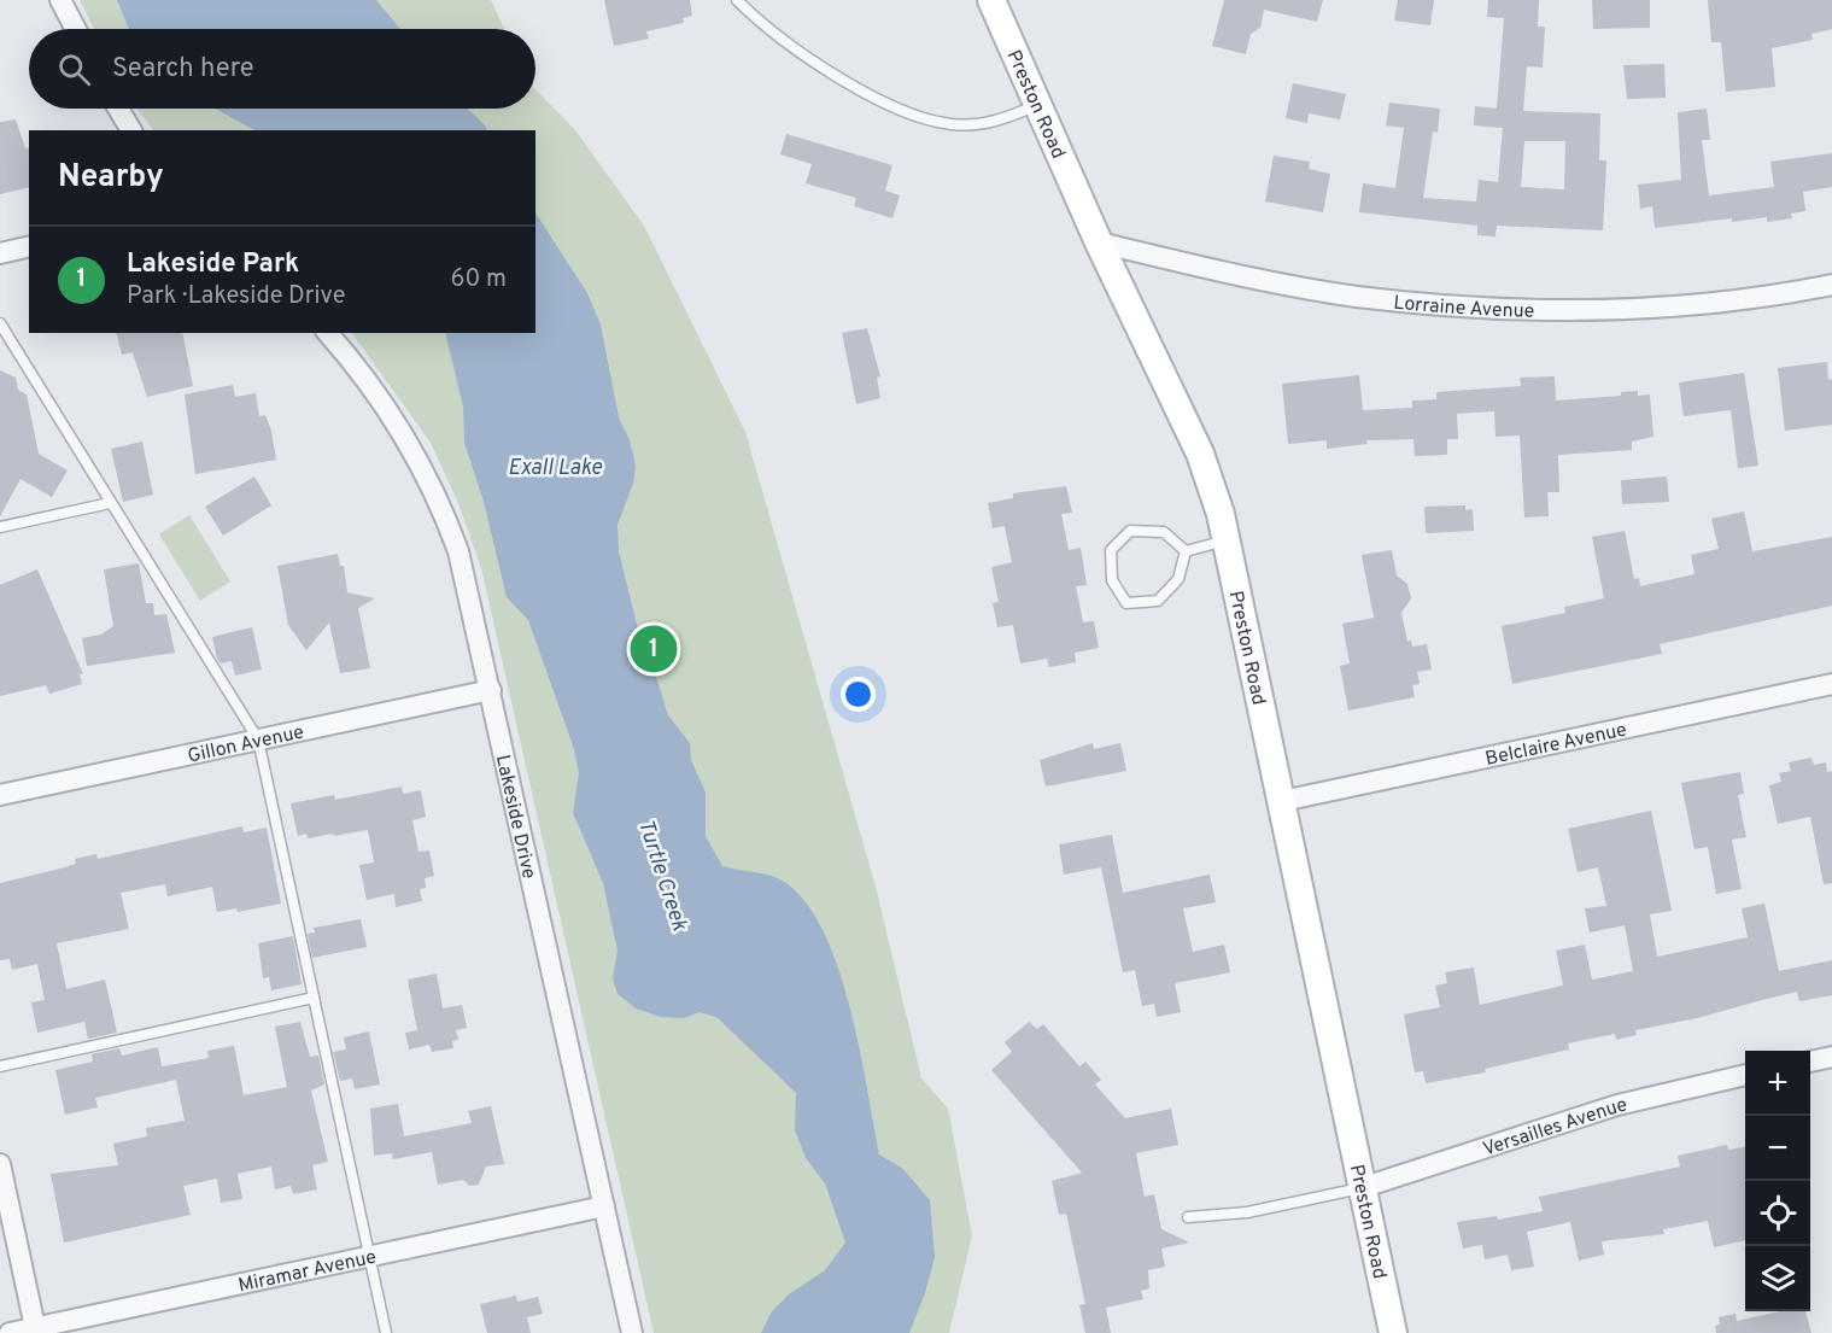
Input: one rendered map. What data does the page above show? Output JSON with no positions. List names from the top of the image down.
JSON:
{
  "streets": {
    "main road": ["Preston Road"],
    "street": [
      "Lorraine Avenue",
      "Belclaire Avenue",
      "Gillon Avenue",
      "Lakeside Drive",
      "Versailles Avenue",
      "Miramar Avenue"
    ]
  },
  "crossings": [
    ["Preston Road", "Lorraine Avenue"],
    ["Preston Road", "Belclaire Avenue"],
    ["Preston Road", "Versailles Avenue"],
    ["Gillon Avenue", "Lakeside Drive"],
    ["Lakeside Drive", "Miramar Avenue"]
  ],
  "water": ["Exall Lake", "Turtle Creek"],
  "page": {
    "search": "Search here",
    "heading": "Nearby",
    "list": [
      {
        "mark": "1",
        "name": "Lakeside Park",
        "note": "Park · Lakeside Drive",
        "value": "60 m"
      }
    ],
    "pins": "1",
    "map_buttons": ["+", "−"]
  }
}
